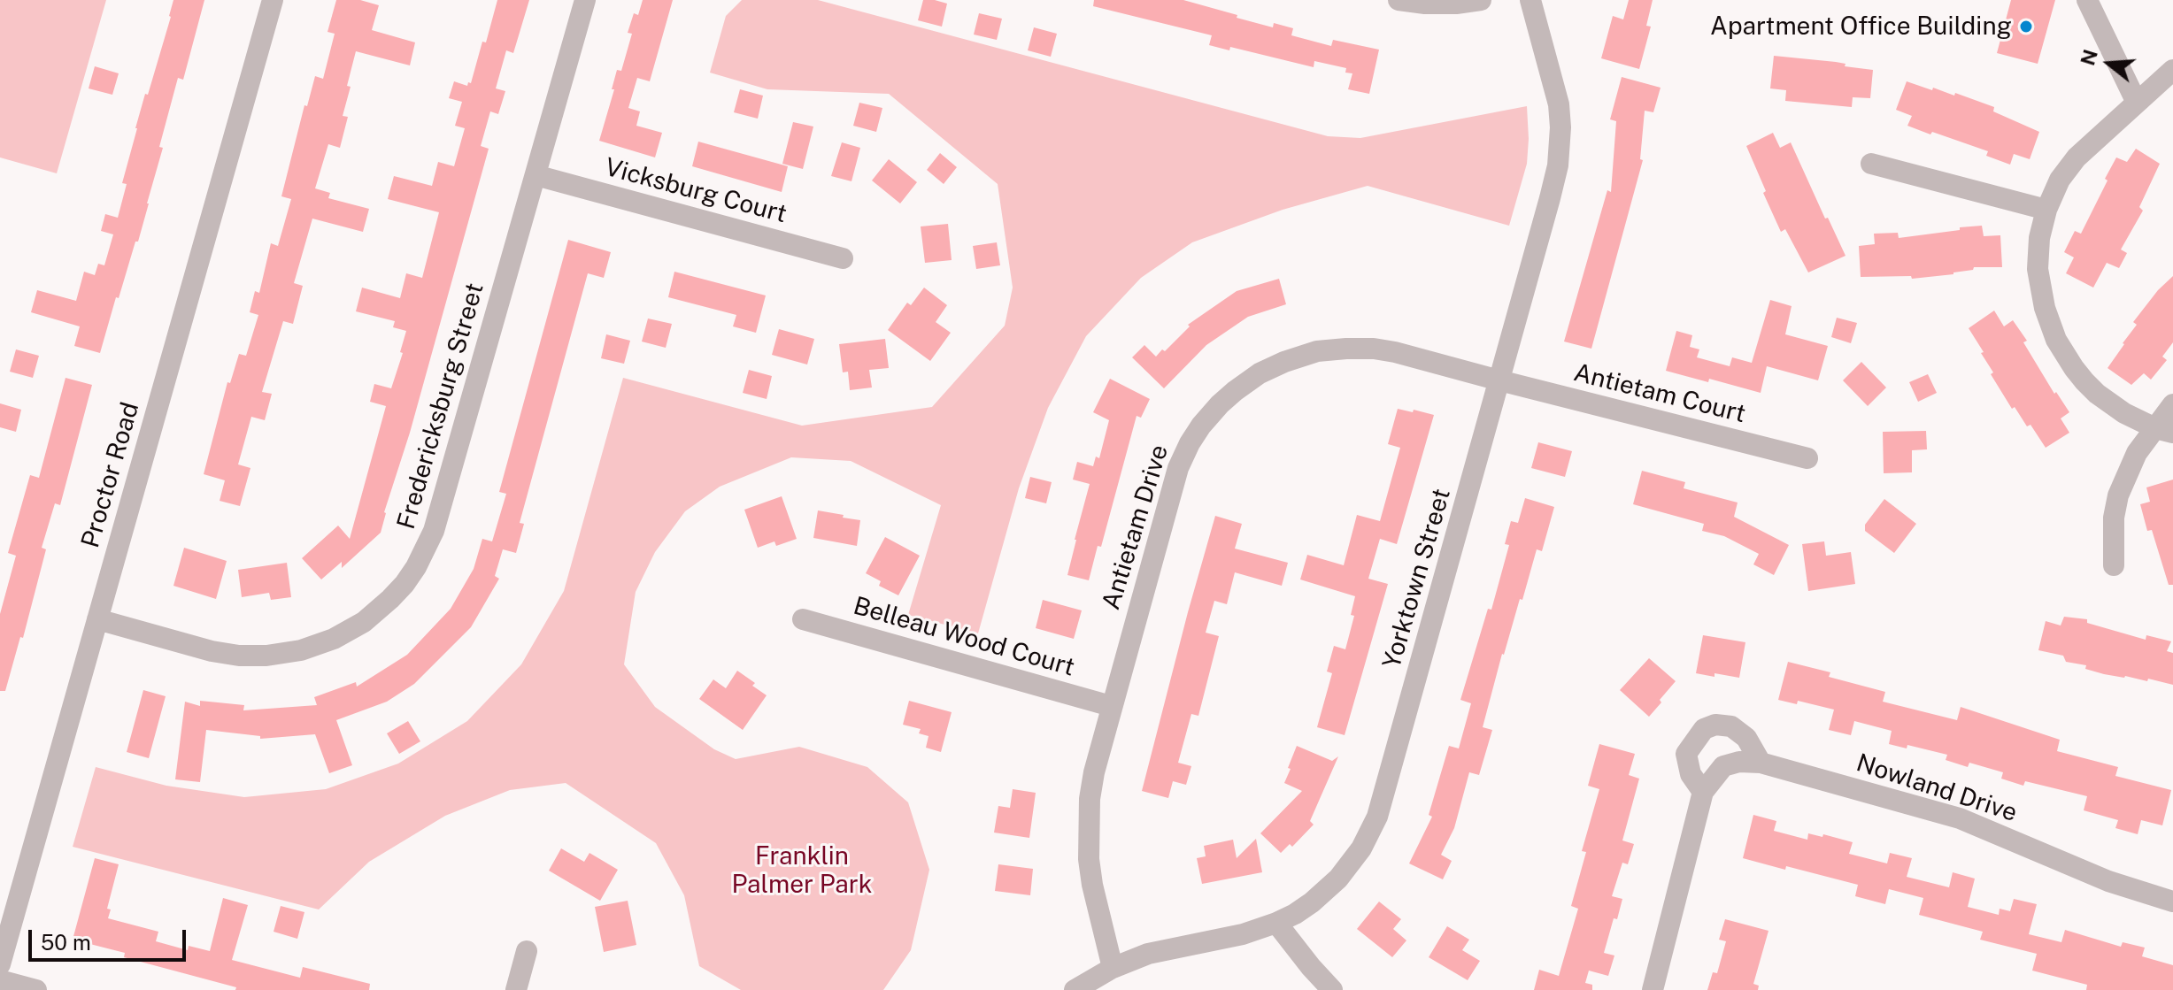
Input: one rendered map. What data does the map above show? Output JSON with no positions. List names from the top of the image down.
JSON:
{
  "streets": {
    "street": [
      "Vicksburg Court",
      "Antietam Court",
      "Fredericksburg Street",
      "Proctor Road",
      "Antietam Drive",
      "Yorktown Street",
      "Belleau Wood Court",
      "Nowland Drive"
    ]
  },
  "crossings": [
    ["Vicksburg Court", "Fredericksburg Street"],
    ["Antietam Court", "Antietam Drive"],
    ["Antietam Court", "Yorktown Street"],
    ["Fredericksburg Street", "Proctor Road"],
    ["Antietam Drive", "Yorktown Street"],
    ["Antietam Drive", "Belleau Wood Court"]
  ],
  "parks": ["Franklin Palmer Park"],
  "places": ["Apartment Office Building"],
  "scale_bar": "50 m",
  "north": "left"
}
